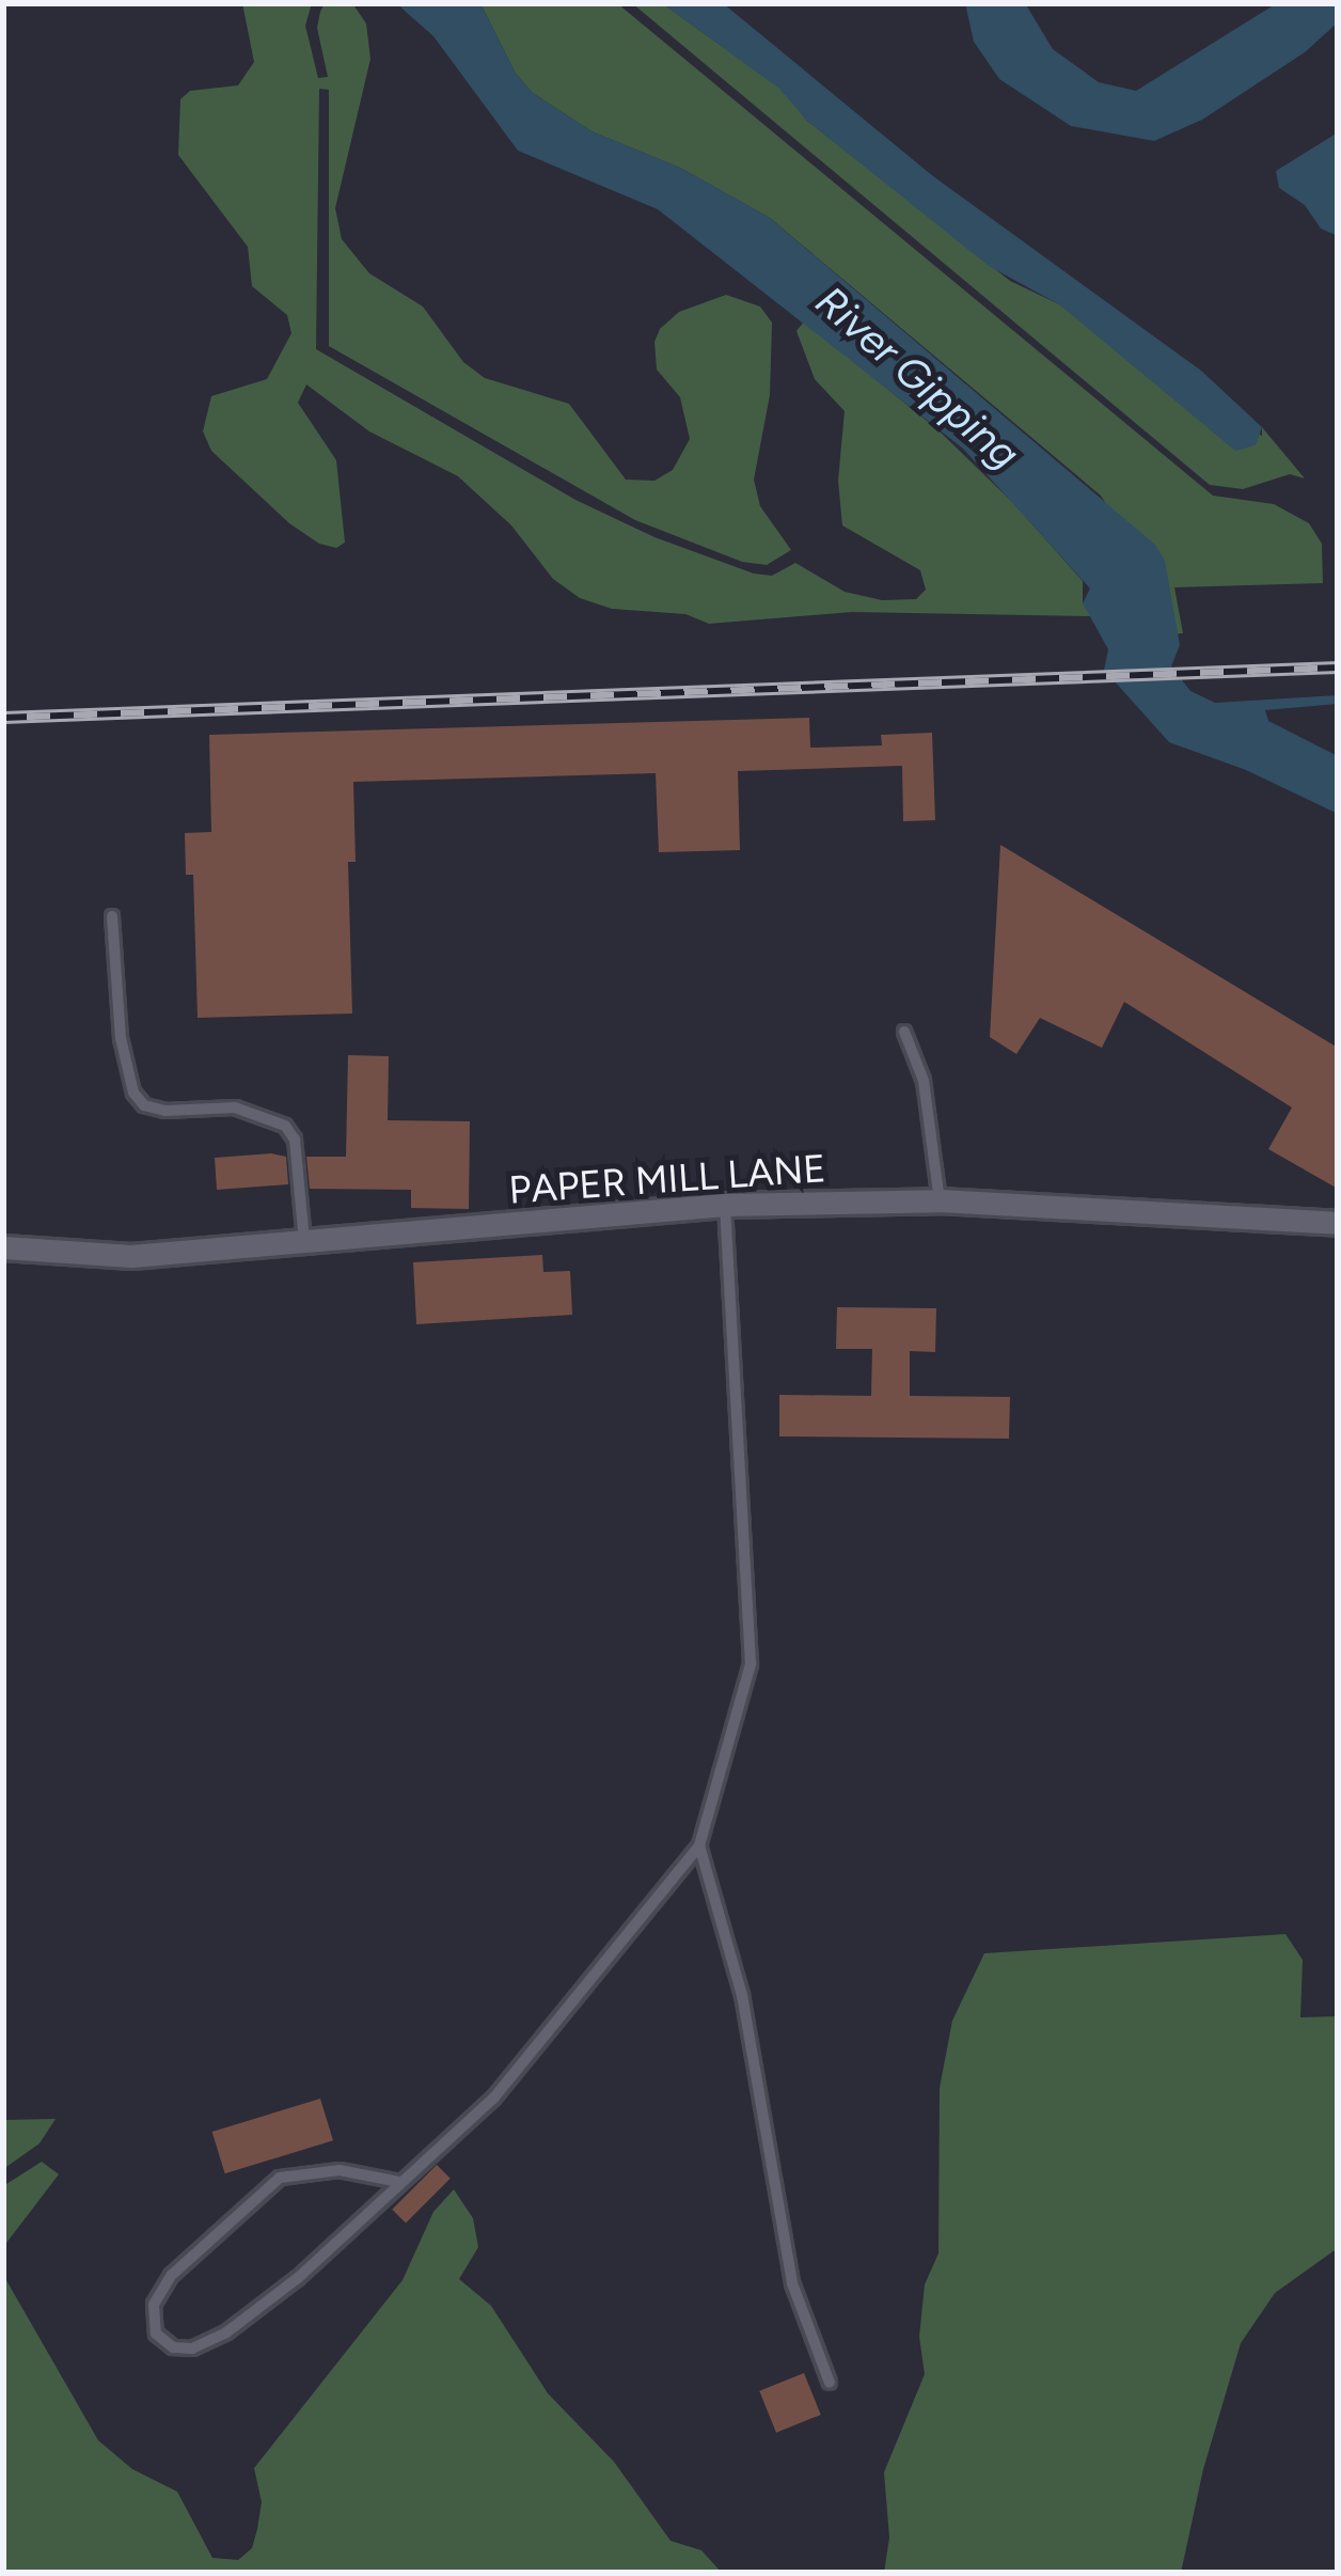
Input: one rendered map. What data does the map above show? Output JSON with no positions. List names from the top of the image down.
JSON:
{
  "streets": {
    "street": ["PAPER MILL LANE"]
  },
  "water": ["River Gipping"]
}
